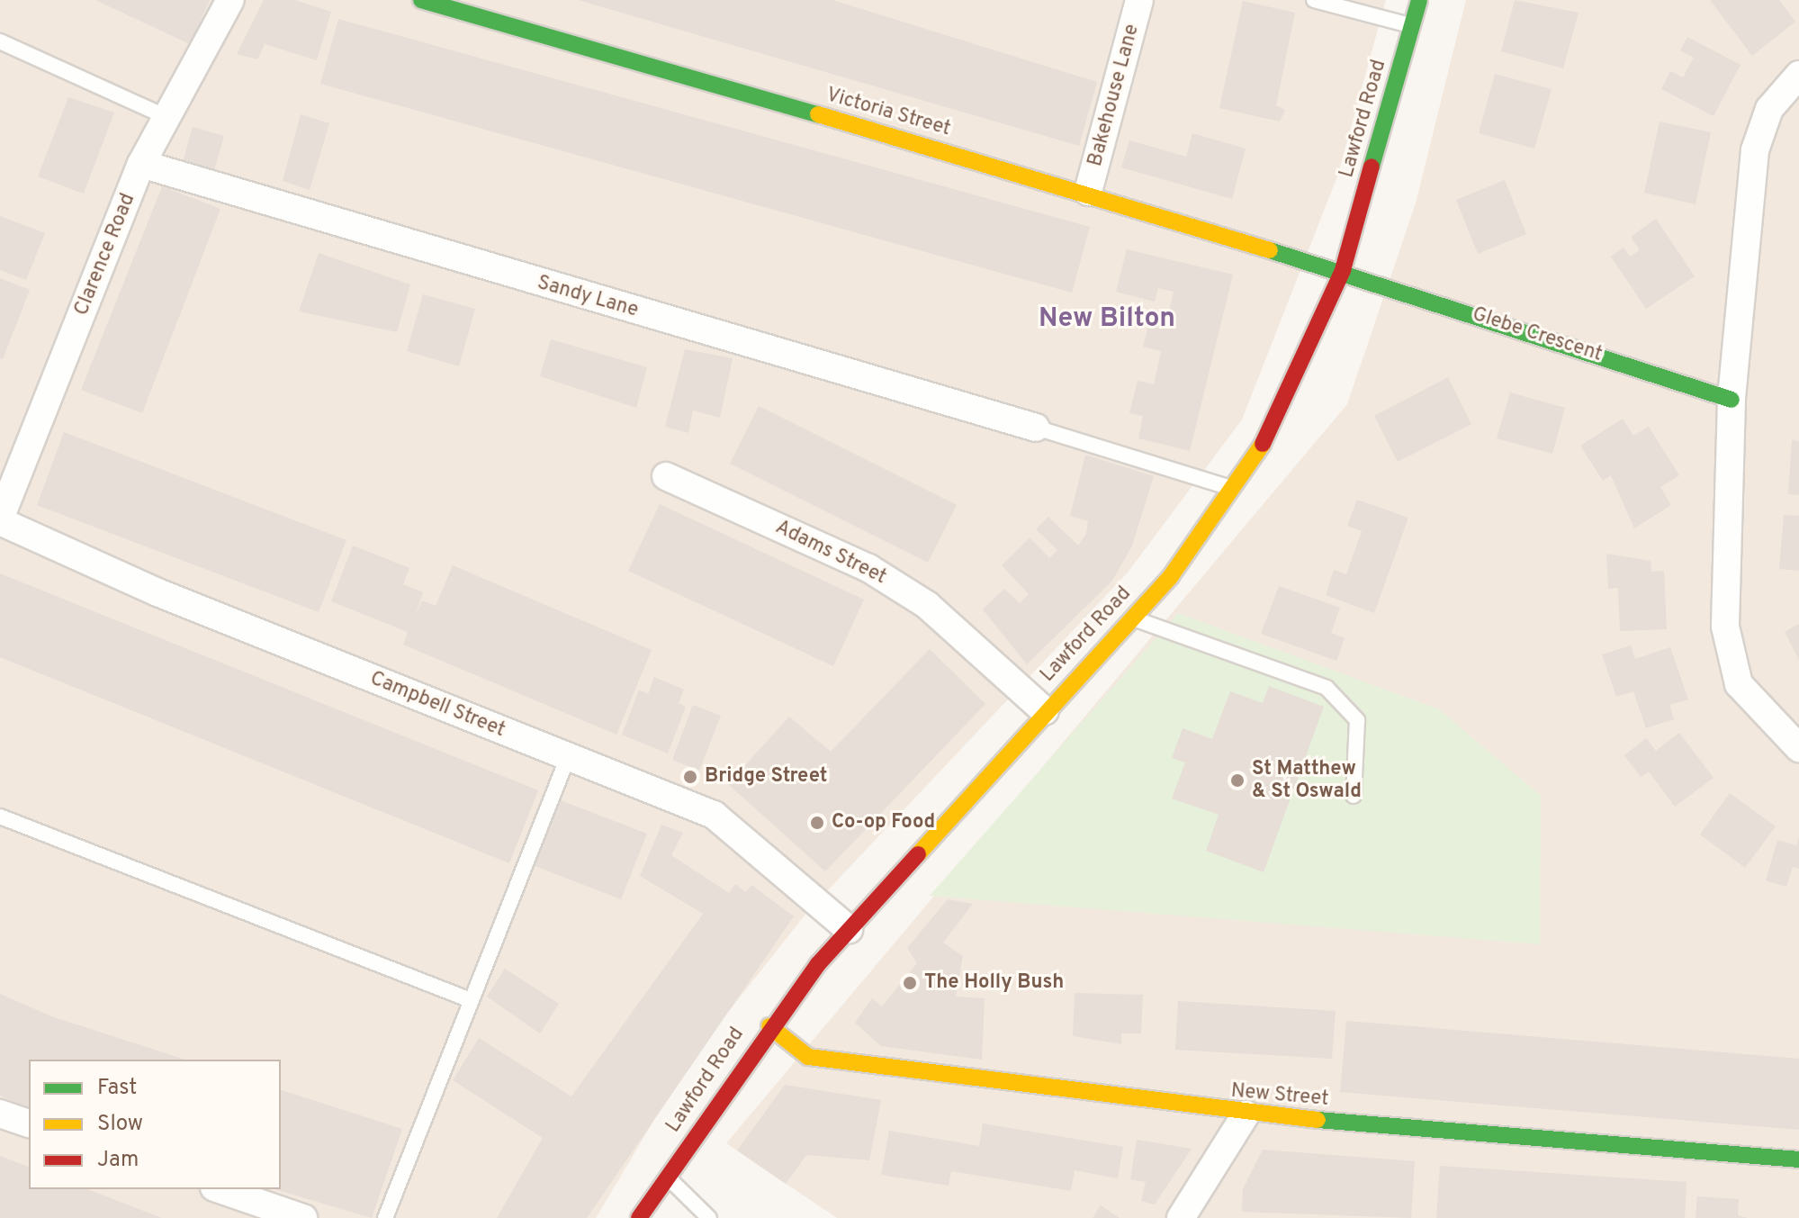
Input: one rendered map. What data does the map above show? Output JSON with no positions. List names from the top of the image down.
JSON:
{
  "streets": {
    "street": [
      "Bakehouse Lane",
      "Victoria Street",
      "Lawford Road",
      "Clarence Road",
      "Sandy Lane",
      "Glebe Crescent",
      "Adams Street",
      "Campbell Street",
      "New Street"
    ]
  },
  "crossings": [
    ["Bakehouse Lane", "Victoria Street"],
    ["Victoria Street", "Lawford Road"],
    ["Victoria Street", "Glebe Crescent"],
    ["Lawford Road", "Glebe Crescent"],
    ["Lawford Road", "Adams Street"],
    ["Lawford Road", "Campbell Street"],
    ["Lawford Road", "New Street"],
    ["Clarence Road", "Sandy Lane"],
    ["Clarence Road", "Campbell Street"]
  ],
  "districts": ["New Bilton"],
  "places": [
    "Bridge Street",
    "St Matthew & St Oswald",
    "Co-op Food",
    "The Holly Bush"
  ],
  "legend": ["Fast", "Slow", "Jam"]
}
